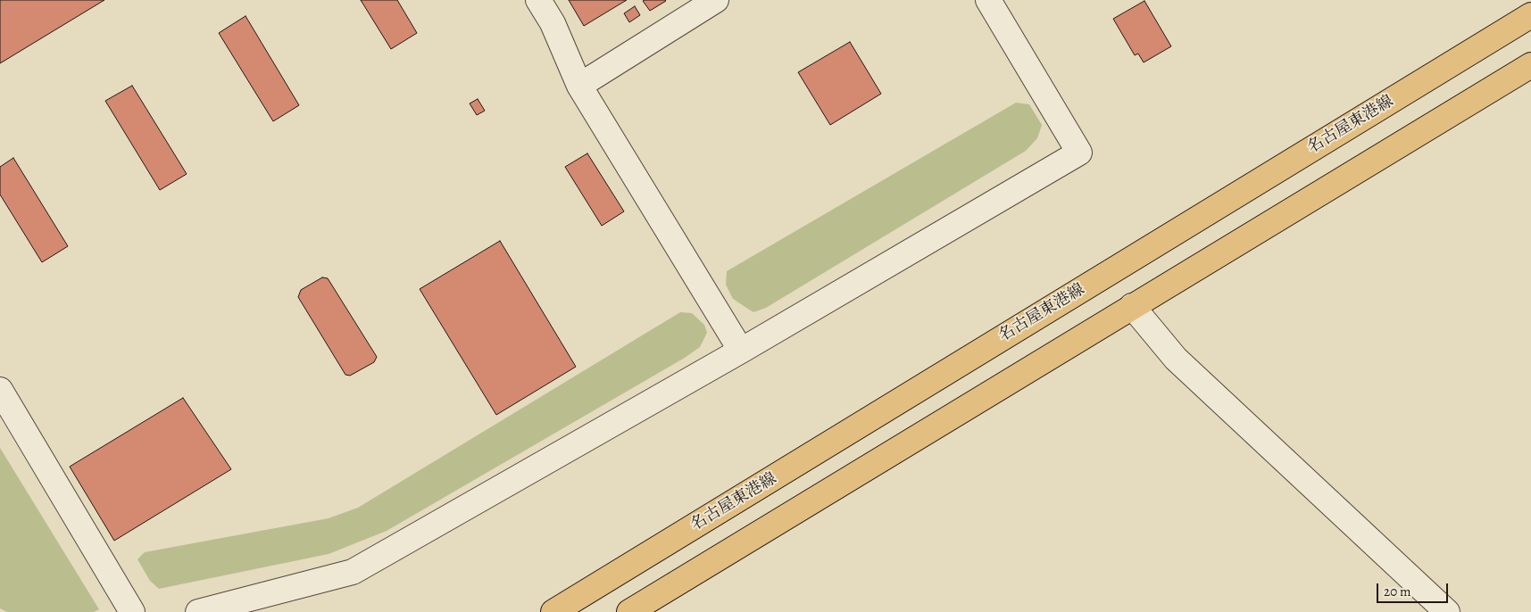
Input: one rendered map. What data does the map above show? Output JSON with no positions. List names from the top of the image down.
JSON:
{
  "streets": {
    "main road": ["名古屋東港線"]
  },
  "scale_bar": "20 m"
}
